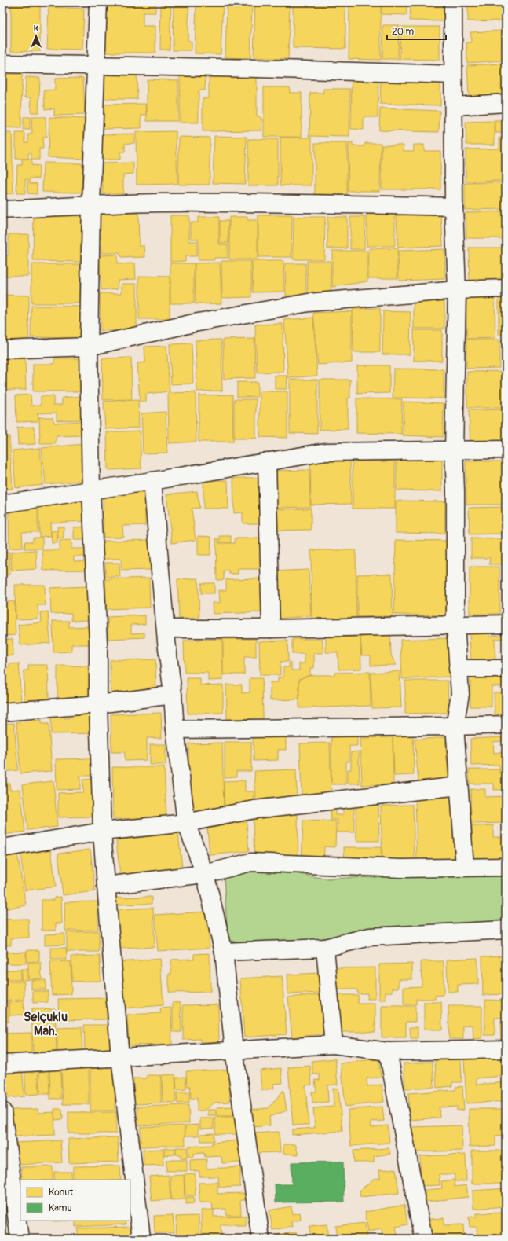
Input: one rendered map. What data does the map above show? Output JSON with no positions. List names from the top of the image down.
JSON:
{
  "districts": ["Selçuklu Mah."],
  "legend": ["Konut", "Kamu"],
  "scale_bar": "20 m",
  "north": "top"
}
